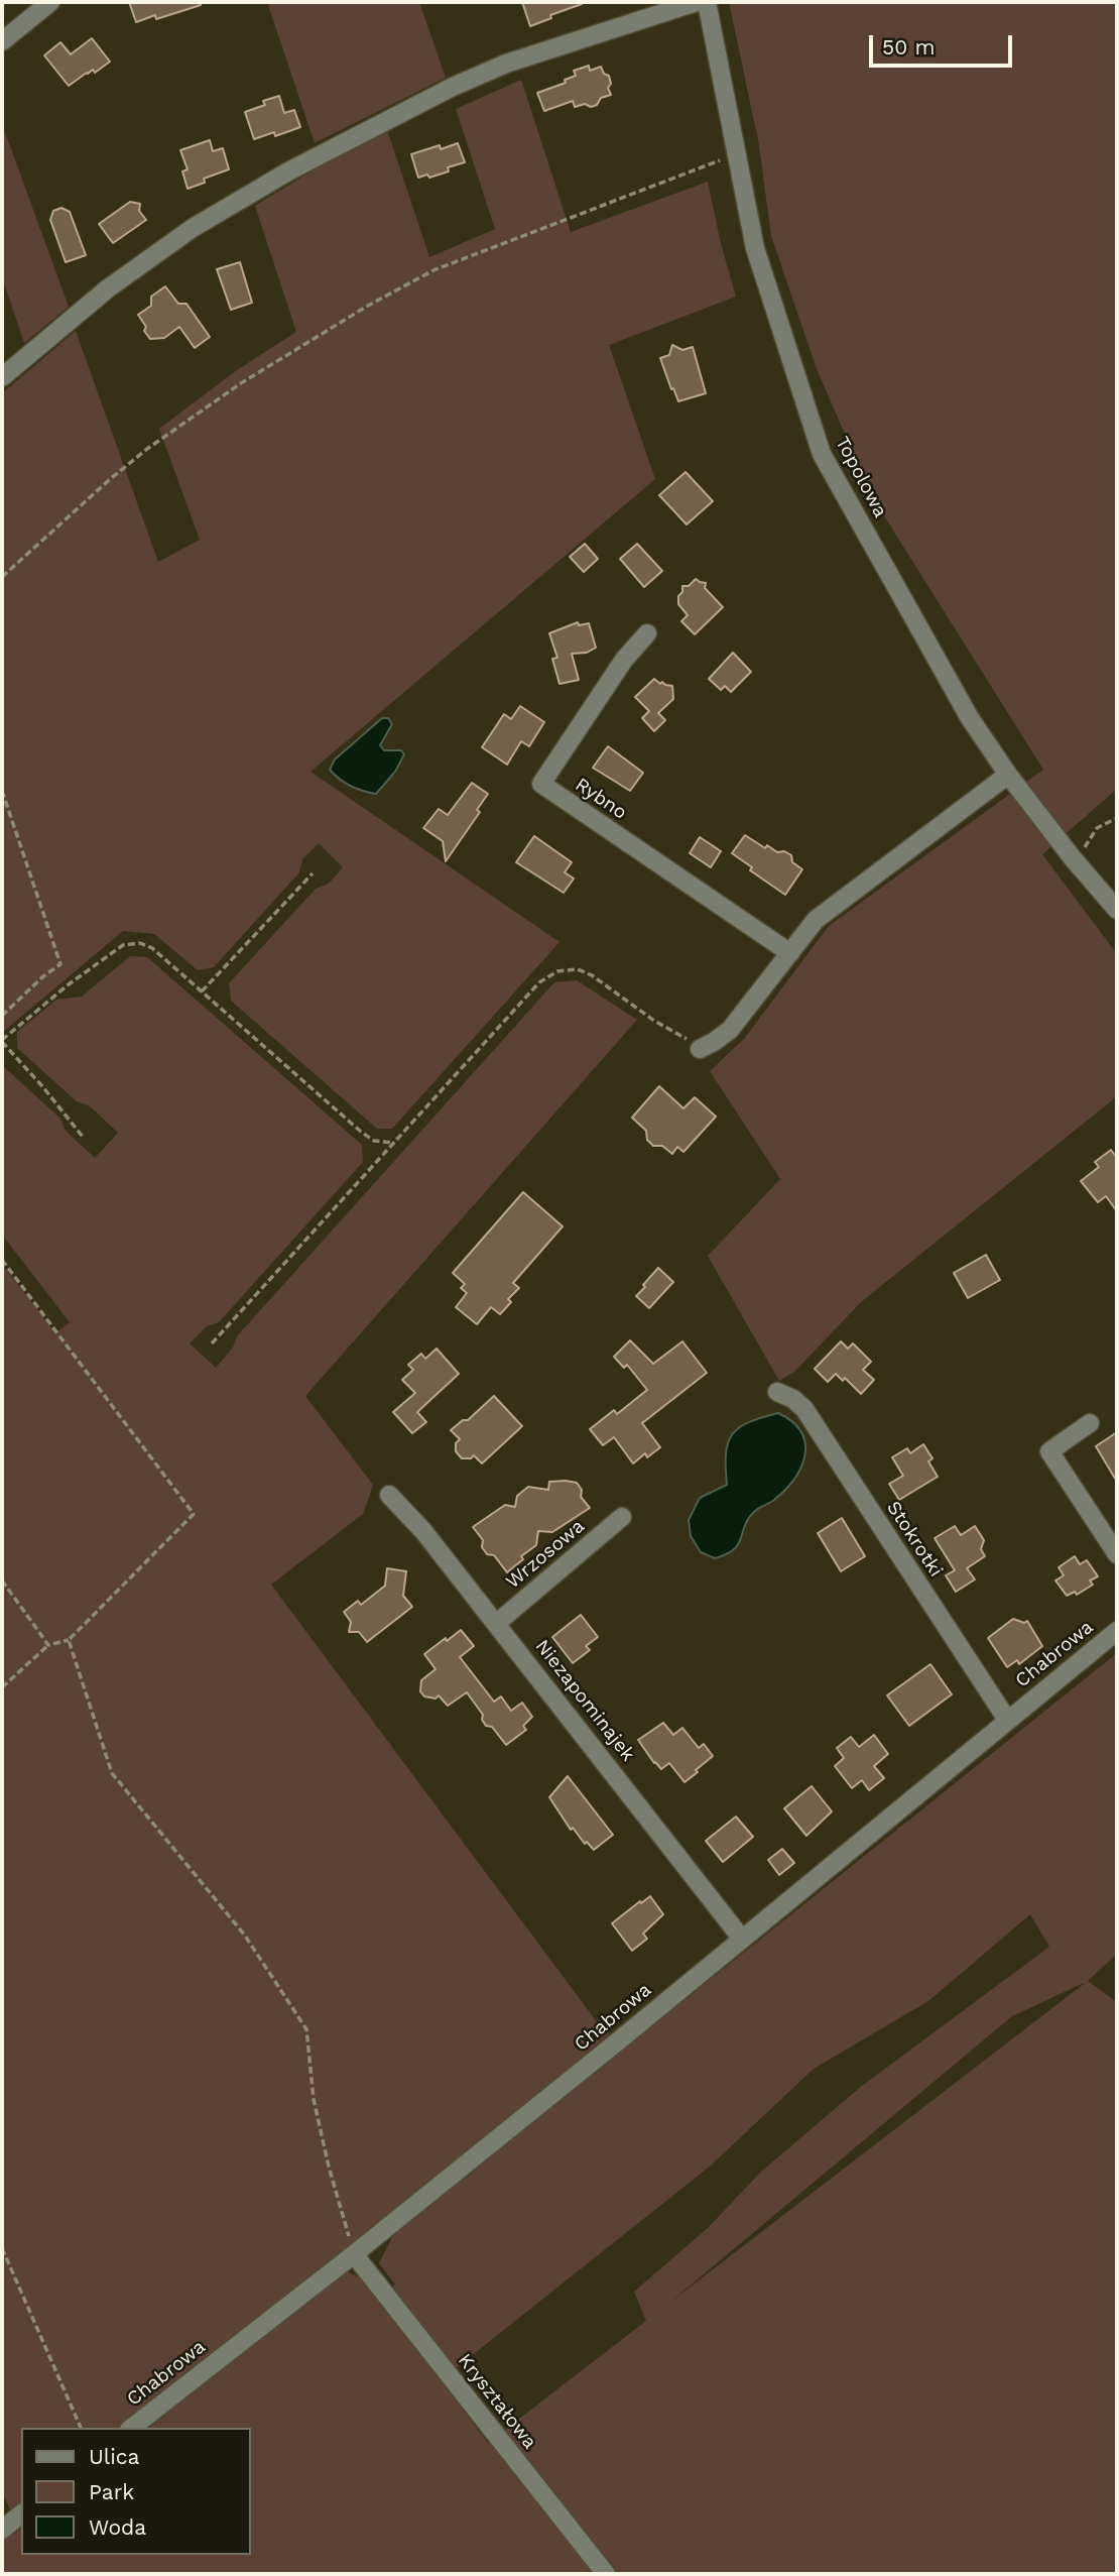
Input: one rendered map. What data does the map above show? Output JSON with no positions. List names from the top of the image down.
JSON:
{
  "streets": {
    "street": [
      "Topolowa",
      "Rybno",
      "Stokrotki",
      "Wrzosowa",
      "Chabrowa",
      "Niezapominajek",
      "Kryształowa"
    ]
  },
  "crossings": [
    ["Stokrotki", "Chabrowa"],
    ["Wrzosowa", "Niezapominajek"],
    ["Chabrowa", "Niezapominajek"],
    ["Chabrowa", "Kryształowa"]
  ],
  "legend": ["Ulica", "Park", "Woda"],
  "scale_bar": "50 m"
}
